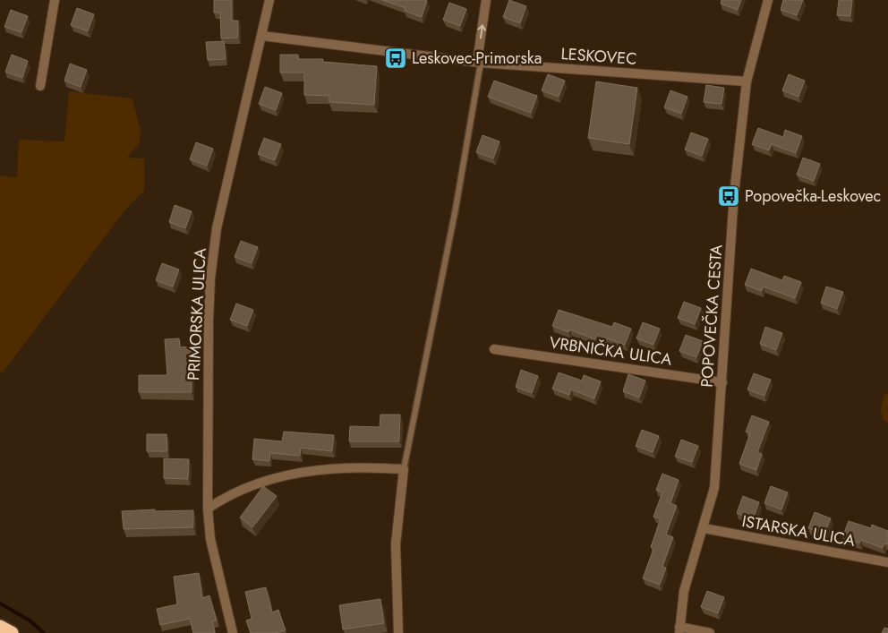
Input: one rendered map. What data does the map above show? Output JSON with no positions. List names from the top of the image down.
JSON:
{
  "streets": {
    "street": [
      "LESKOVEC",
      "PRIMORSKA ULICA",
      "POPOVEČKA CESTA",
      "VRBNIČKA ULICA",
      "ISTARSKA ULICA"
    ]
  },
  "crossings": [
    ["LESKOVEC", "PRIMORSKA ULICA"],
    ["LESKOVEC", "POPOVEČKA CESTA"],
    ["POPOVEČKA CESTA", "VRBNIČKA ULICA"],
    ["POPOVEČKA CESTA", "ISTARSKA ULICA"]
  ],
  "places": {
    "bus stop": ["Leskovec-Primorska", "Popovečka-Leskovec"]
  }
}
